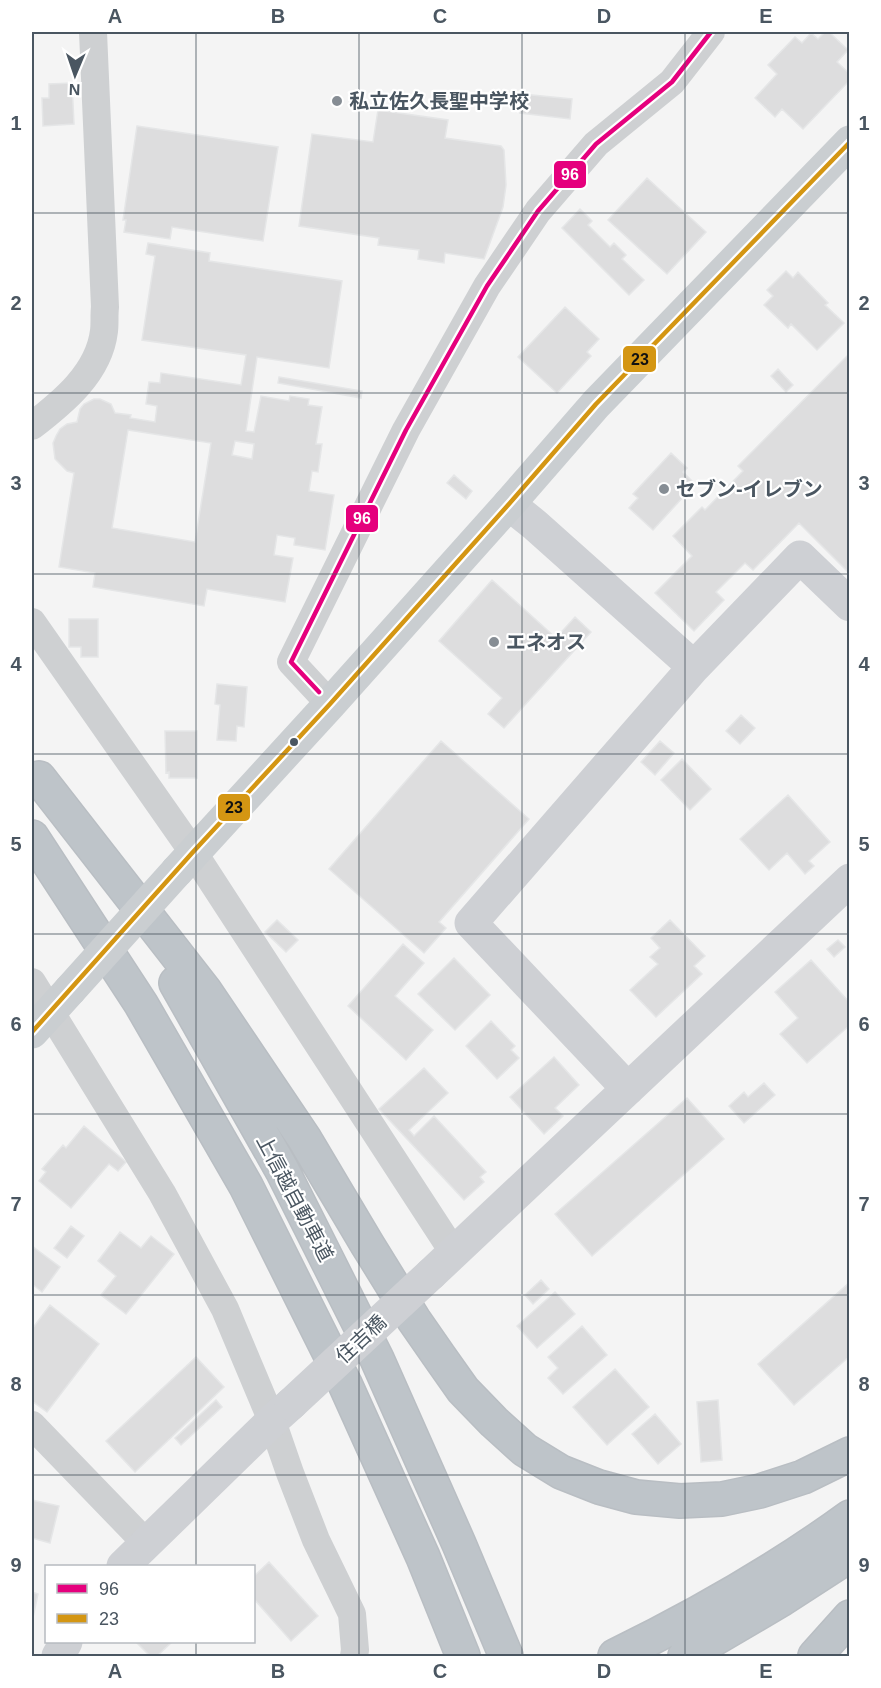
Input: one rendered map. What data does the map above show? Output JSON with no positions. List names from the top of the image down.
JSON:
{
  "streets": {
    "highway": ["上信越自動車道"],
    "street": ["住吉橋"]
  },
  "places": ["私立佐久長聖中学校", "セブン-イレブン", "エネオス"],
  "lines": ["transit line 96", "transit line 23"],
  "legend": ["96", "23"],
  "north": "bottom",
  "grid": {
    "columns": [
      "A",
      "B",
      "C",
      "D",
      "E"
    ],
    "rows": [
      "1",
      "2",
      "3",
      "4",
      "5",
      "6",
      "7",
      "8",
      "9"
    ]
  }
}
